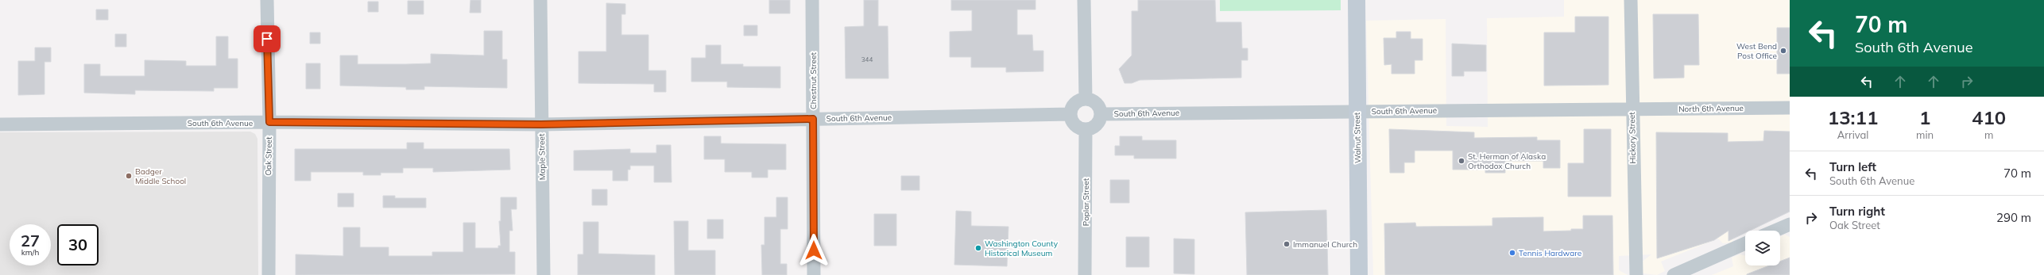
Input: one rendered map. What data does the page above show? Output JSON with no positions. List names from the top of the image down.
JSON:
{
  "streets": {
    "main road": ["Walnut Street"],
    "street": [
      "Chestnut Street",
      "North 6th Avenue",
      "South 6th Avenue",
      "Hickory Street",
      "Oak Street",
      "Maple Street",
      "Poplar Street"
    ]
  },
  "crossings": [
    ["Chestnut Street", "South 6th Avenue"],
    ["North 6th Avenue", "South 6th Avenue"],
    ["North 6th Avenue", "Hickory Street"],
    ["South 6th Avenue", "Walnut Street"],
    ["South 6th Avenue", "Hickory Street"],
    ["South 6th Avenue", "Oak Street"],
    ["South 6th Avenue", "Maple Street"],
    ["South 6th Avenue", "Poplar Street"]
  ],
  "places": [
    "West Bend Post Office",
    "St. Herman of Alaska Orthodox Church",
    "Badger Middle School",
    "Immanuel Church",
    "Washington County Historical Museum",
    "Tennis Hardware"
  ],
  "house_numbers": ["344"],
  "page": {
    "turn": ["70 m", "South 6th Avenue"],
    "eta": [
      "13:11",
      "Arrival",
      "1",
      "min",
      "410",
      "m"
    ],
    "list": [
      {
        "name": "Turn left",
        "note": "South 6th Avenue",
        "value": "70 m"
      },
      {
        "name": "Turn right",
        "note": "Oak Street",
        "value": "290 m"
      }
    ],
    "speed": "27 km/h",
    "limit": "30"
  }
}
